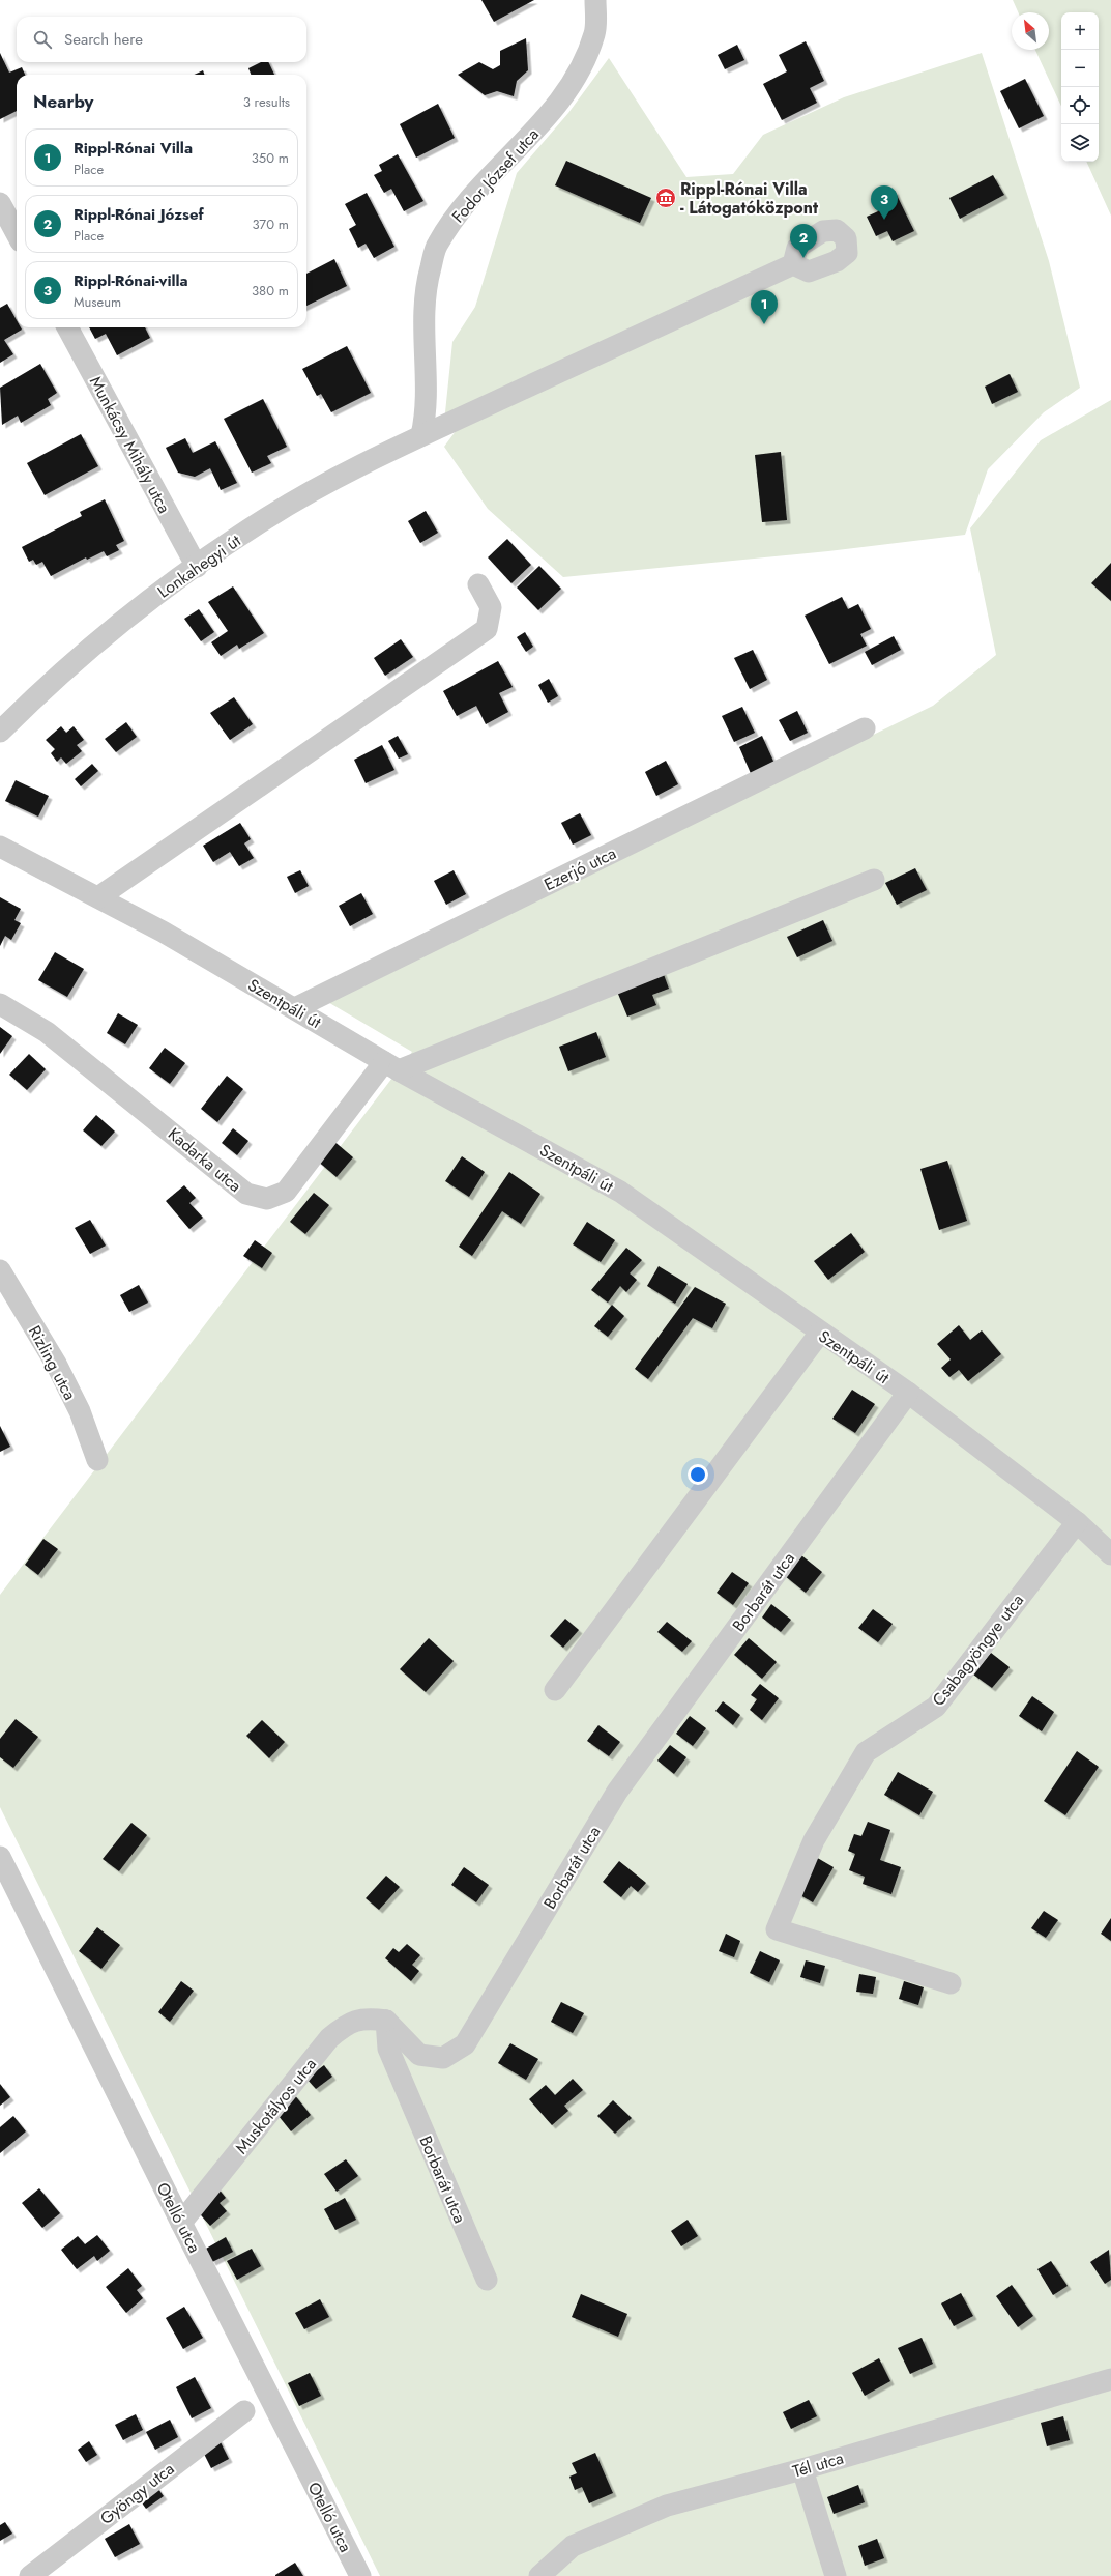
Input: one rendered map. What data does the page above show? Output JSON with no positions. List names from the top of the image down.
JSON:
{
  "streets": {
    "street": [
      "Fodor József utca",
      "Munkácsy Mihály utca",
      "Lonkahegyi út",
      "Ezerjó utca",
      "Szentpáli út",
      "Kadarka utca",
      "Rizling utca",
      "Borbarát utca",
      "Csabagyöngye utca",
      "Muskotályos utca",
      "Otelló utca",
      "Tél utca",
      "Gyöngy utca"
    ]
  },
  "crossings": [
    ["Fodor József utca", "Lonkahegyi út"],
    ["Munkácsy Mihály utca", "Lonkahegyi út"],
    ["Ezerjó utca", "Szentpáli út"],
    ["Szentpáli út", "Kadarka utca"],
    ["Szentpáli út", "Borbarát utca"],
    ["Szentpáli út", "Csabagyöngye utca"],
    ["Borbarát utca", "Muskotályos utca"],
    ["Muskotályos utca", "Otelló utca"]
  ],
  "places": {
    "museum": ["Rippl-Rónai Villa - Látogatóközpont"]
  },
  "north": "top left",
  "page": {
    "map_buttons": ["+", "−"],
    "search": "Search here",
    "heading": ["Nearby", "3 results"],
    "list": [
      {
        "mark": "1",
        "name": "Rippl-Rónai Villa",
        "note": "Place",
        "value": "350 m"
      },
      {
        "mark": "2",
        "name": "Rippl-Rónai József",
        "note": "Place",
        "value": "370 m"
      },
      {
        "mark": "3",
        "name": "Rippl-Rónai-villa",
        "note": "Museum",
        "value": "380 m"
      }
    ],
    "pins": ["3", "2", "1"]
  }
}
